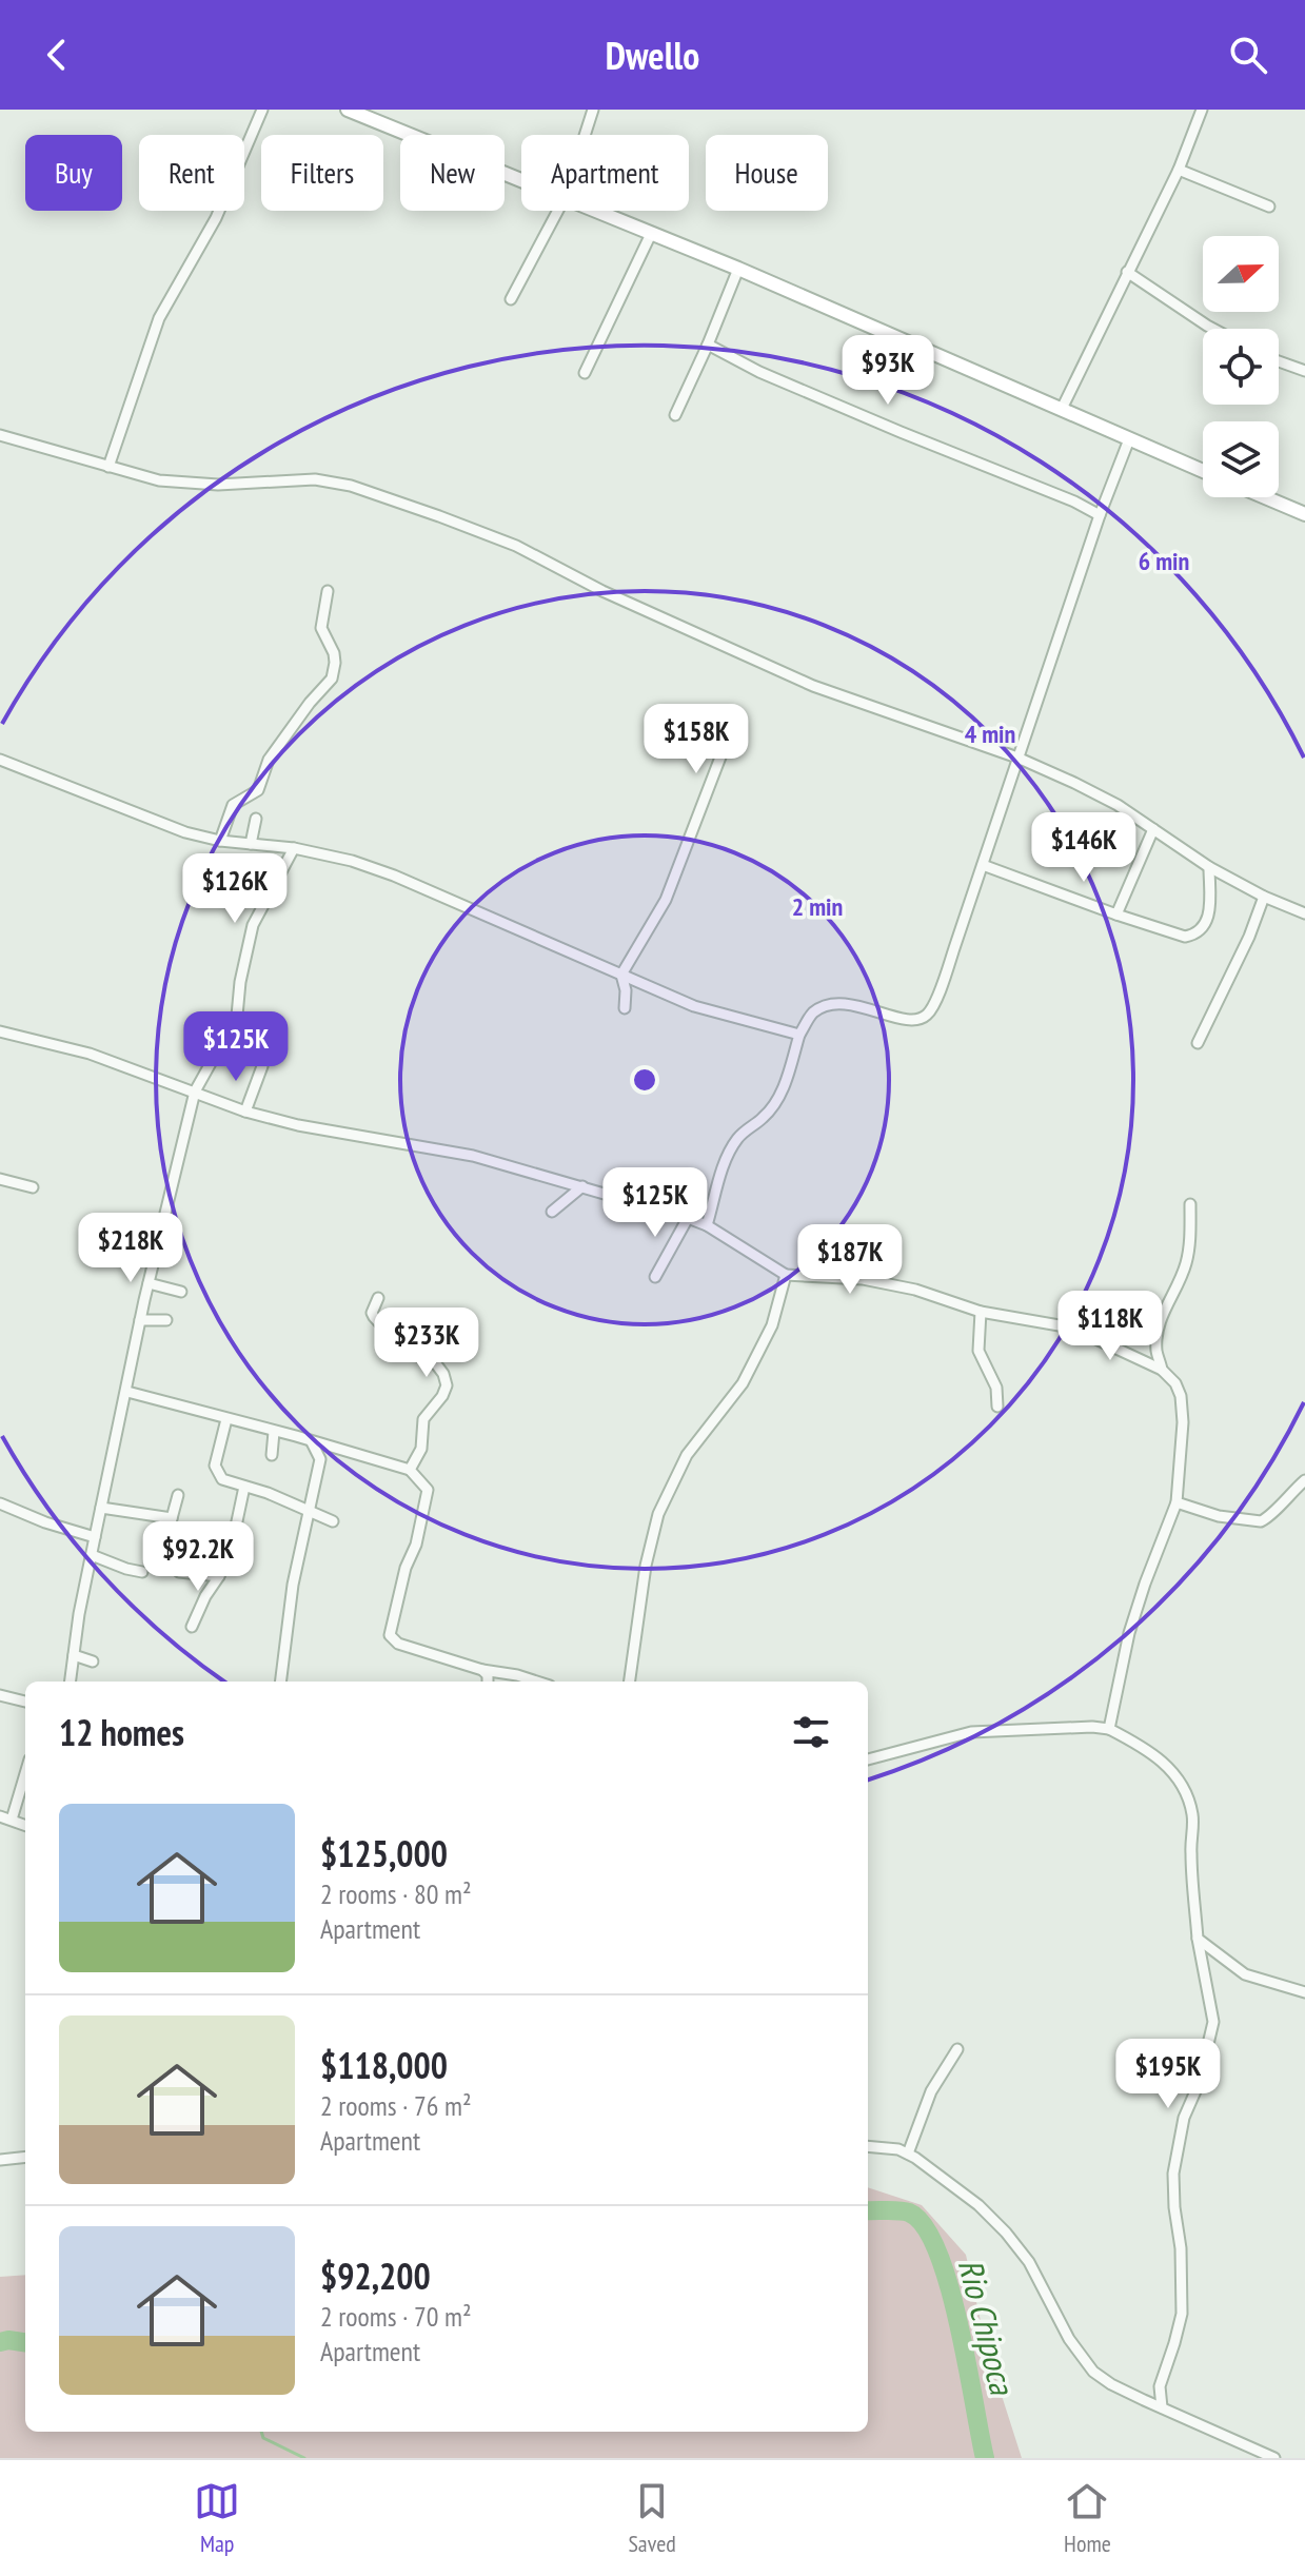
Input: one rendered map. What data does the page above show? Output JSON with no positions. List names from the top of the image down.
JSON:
{
  "water": ["Rio Chipoca"],
  "north": "right",
  "page": {
    "header": "Dwello",
    "chip": [
      "Buy",
      "Rent",
      "Filters",
      "New",
      "Apartment",
      "House"
    ],
    "price": [
      "$93K",
      "$158K",
      "$146K",
      "$126K",
      "$125K",
      "$125K",
      "$218K",
      "$187K",
      "$118K",
      "$233K",
      "$92.2K",
      "$195K"
    ],
    "heading": "12 homes",
    "list": [
      {
        "name": "$125,000",
        "note": "2 rooms · 80 m² · Apartment"
      },
      {
        "name": "$118,000",
        "note": "2 rooms · 76 m² · Apartment"
      },
      {
        "name": "$92,200",
        "note": "2 rooms · 70 m² · Apartment"
      }
    ],
    "tabs": ["Map", "Saved", "Home"]
  },
  "rings": ["6 min", "4 min", "2 min"]
}
